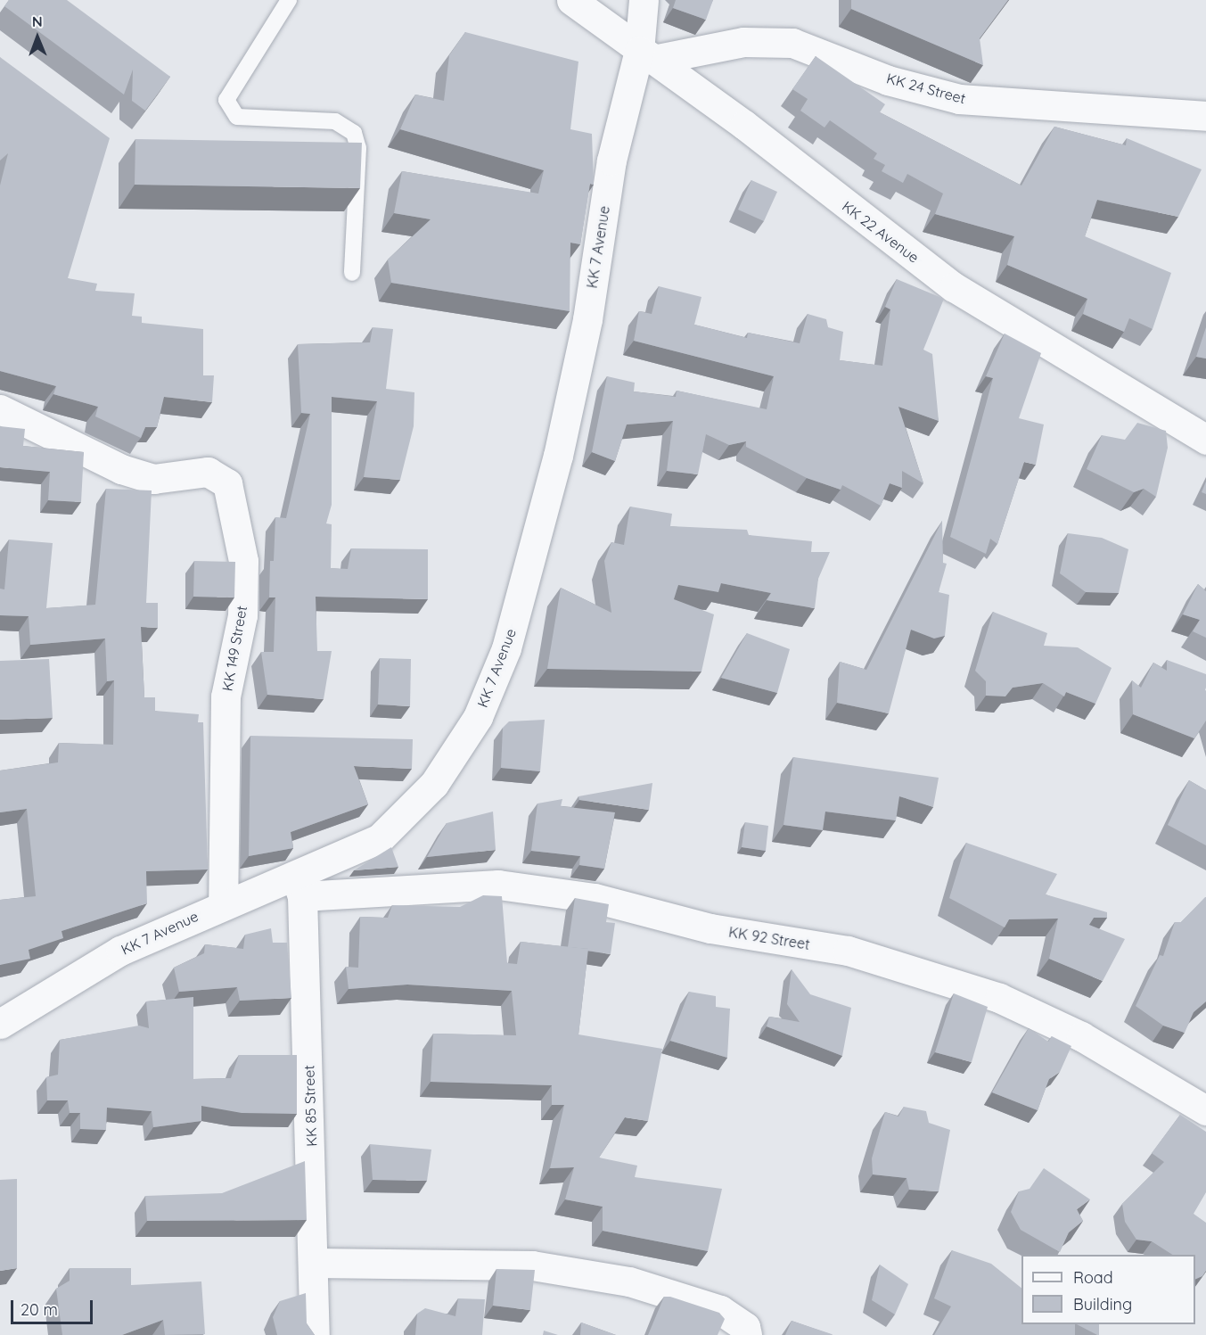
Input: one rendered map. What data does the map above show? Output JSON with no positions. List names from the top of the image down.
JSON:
{
  "streets": {
    "street": [
      "KK 24 Street",
      "KK 22 Avenue",
      "KK 7 Avenue",
      "KK 149 Street",
      "KK 92 Street",
      "KK 85 Street"
    ]
  },
  "crossings": [
    ["KK 24 Street", "KK 22 Avenue"],
    ["KK 24 Street", "KK 7 Avenue"],
    ["KK 22 Avenue", "KK 7 Avenue"],
    ["KK 7 Avenue", "KK 149 Street"],
    ["KK 7 Avenue", "KK 92 Street"],
    ["KK 7 Avenue", "KK 85 Street"],
    ["KK 92 Street", "KK 85 Street"]
  ],
  "legend": ["Road", "Building"],
  "scale_bar": "20 m",
  "north": "top"
}
